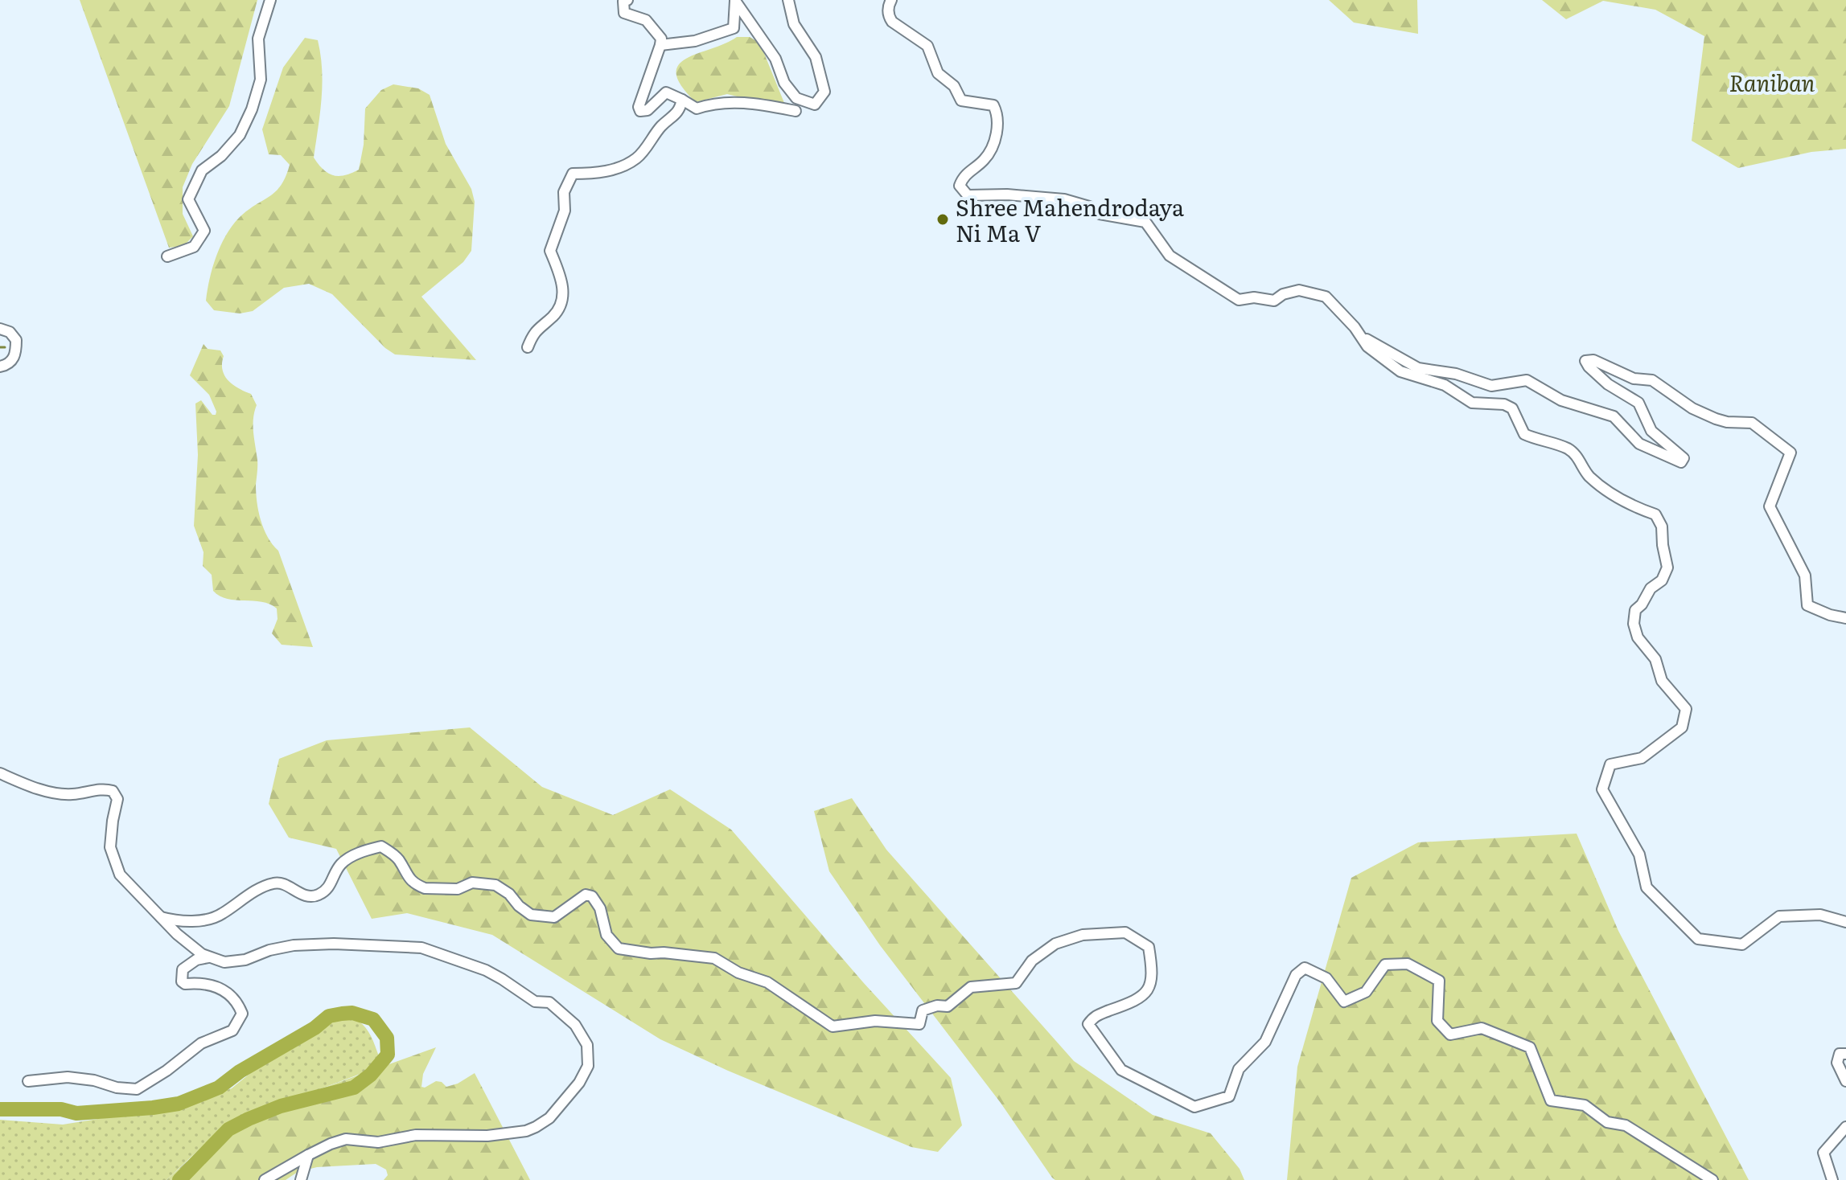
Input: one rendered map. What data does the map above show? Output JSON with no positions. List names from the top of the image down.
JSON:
{
  "parks": ["Raniban"],
  "places": ["Shree Mahendrodaya Ni Ma V"]
}
